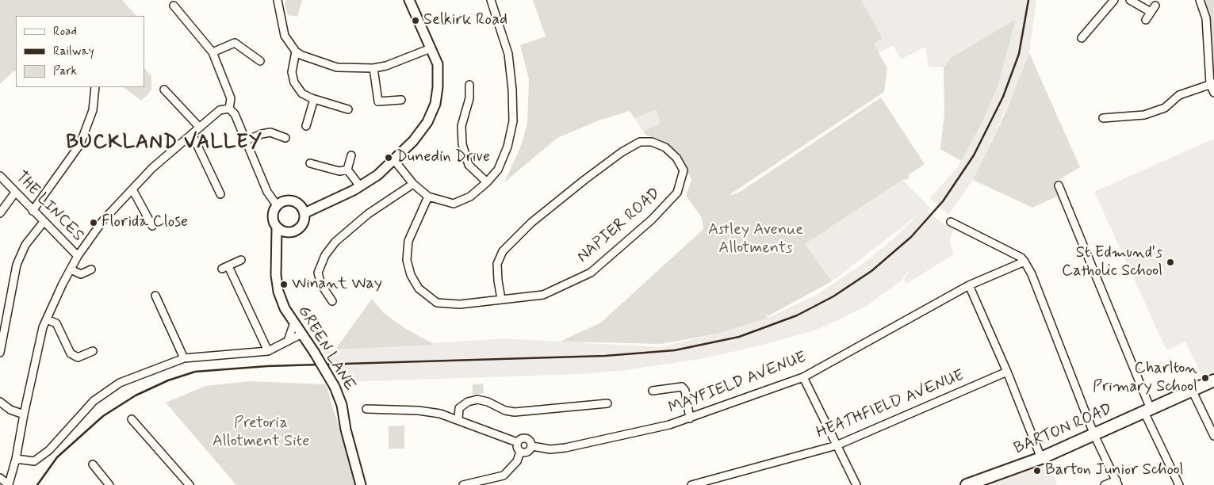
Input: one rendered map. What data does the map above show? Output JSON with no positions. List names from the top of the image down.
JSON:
{
  "streets": {
    "main road": ["BARTON ROAD"],
    "street": [
      "THE LINCES",
      "NAPIER ROAD",
      "GREEN LANE",
      "MAYFIELD AVENUE",
      "HEATHFIELD AVENUE"
    ]
  },
  "districts": ["BUCKLAND VALLEY"],
  "parks": ["Astley Avenue Allotments", "Pretoria Allotment Site"],
  "places": [
    "Selkirk Road",
    "Dunedin Drive",
    "Florida Close",
    "St Edmund's Catholic School",
    "Winant Way",
    "Charlton Primary School",
    "Barton Junior School"
  ],
  "legend": ["Road", "Railway", "Park"]
}
